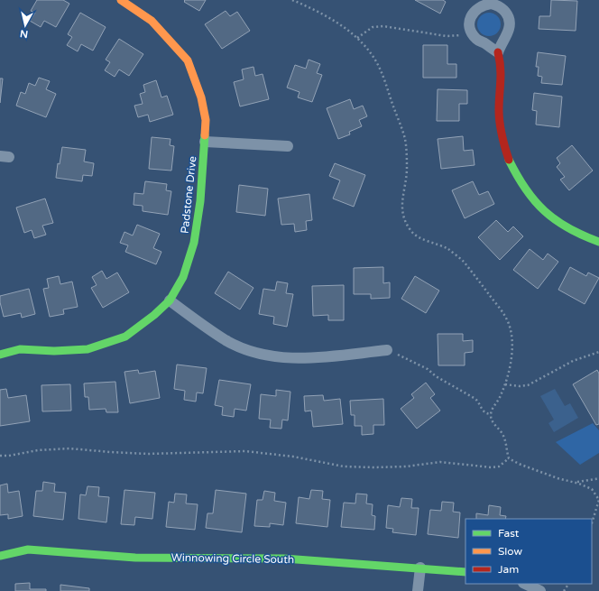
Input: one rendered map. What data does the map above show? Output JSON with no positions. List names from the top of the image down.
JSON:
{
  "streets": {
    "street": ["Padstone Drive", "Winnowing Circle South"]
  },
  "legend": ["Fast", "Slow", "Jam"],
  "north": "bottom"
}
